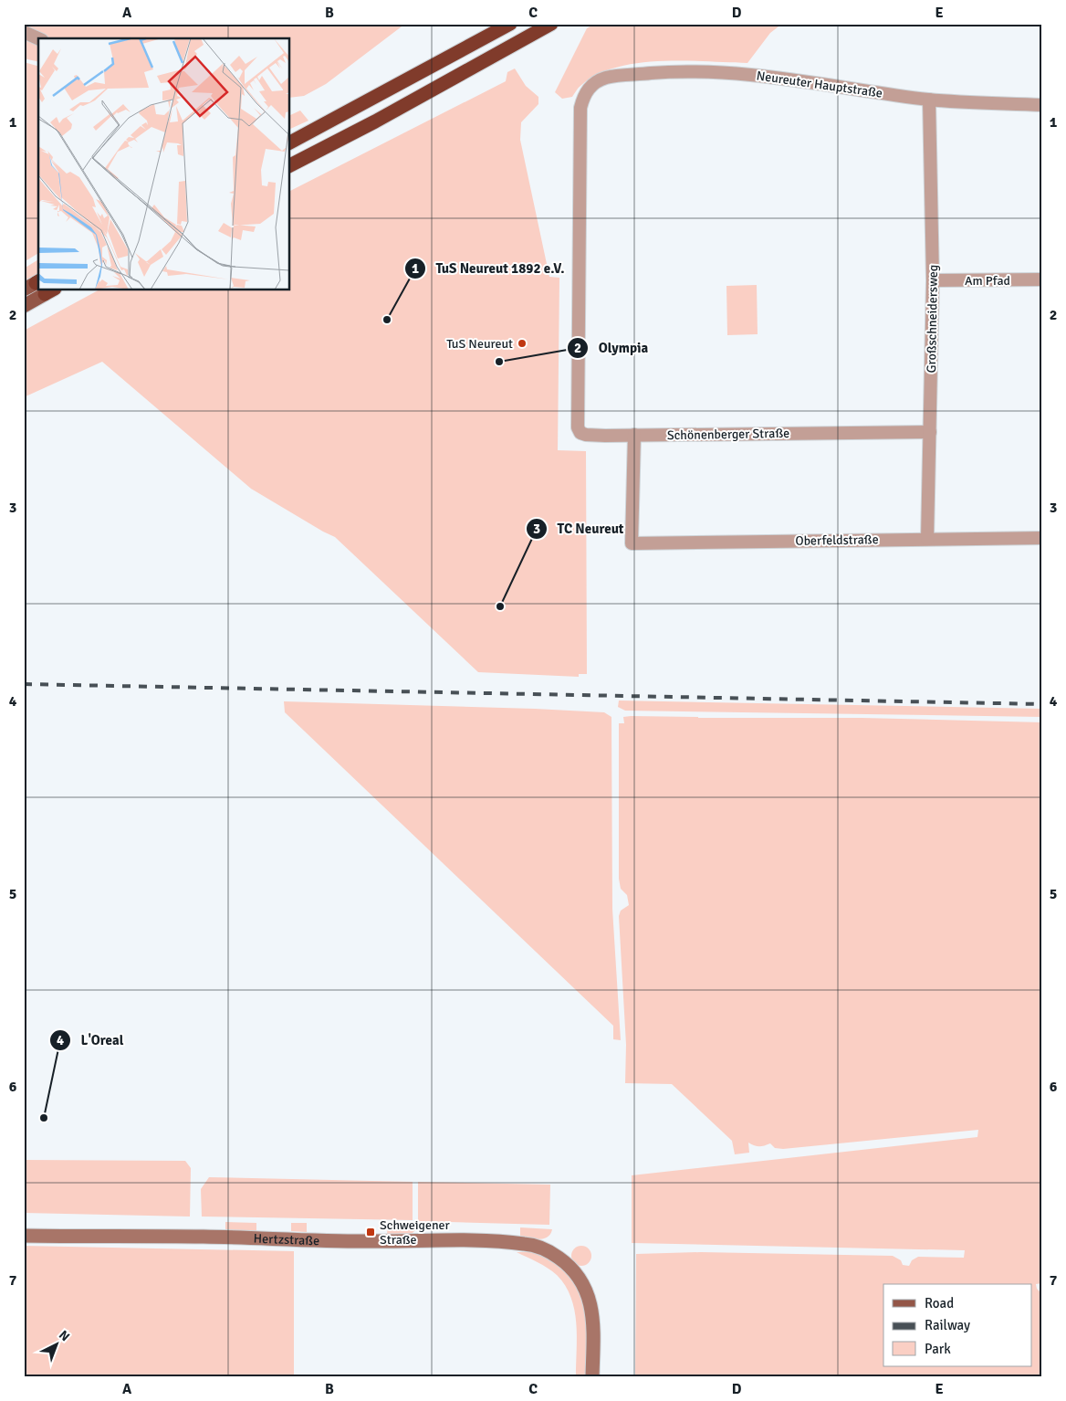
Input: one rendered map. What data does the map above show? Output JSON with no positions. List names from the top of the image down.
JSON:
{
  "streets": {
    "main road": ["Hertzstraße"],
    "street": [
      "Neureuter Hauptstraße",
      "Am Pfad",
      "Großschneidersweg",
      "Schönenberger Straße",
      "Oberfeldstraße"
    ]
  },
  "crossings": [
    ["Neureuter Hauptstraße", "Großschneidersweg"],
    ["Neureuter Hauptstraße", "Schönenberger Straße"],
    ["Am Pfad", "Großschneidersweg"],
    ["Großschneidersweg", "Schönenberger Straße"],
    ["Großschneidersweg", "Oberfeldstraße"],
    ["Schönenberger Straße", "Oberfeldstraße"]
  ],
  "places": {
    "other": [
      "TuS Neureut 1892 e.V.",
      "TuS Neureut",
      "Olympia",
      "TC Neureut",
      "L'Oreal"
    ],
    "transit": ["Schweigener Straße"]
  },
  "legend": ["Road", "Railway", "Park"],
  "north": "top right",
  "grid": {
    "columns": [
      "A",
      "B",
      "C",
      "D",
      "E"
    ],
    "rows": [
      "1",
      "2",
      "3",
      "4",
      "5",
      "6",
      "7"
    ]
  }
}
